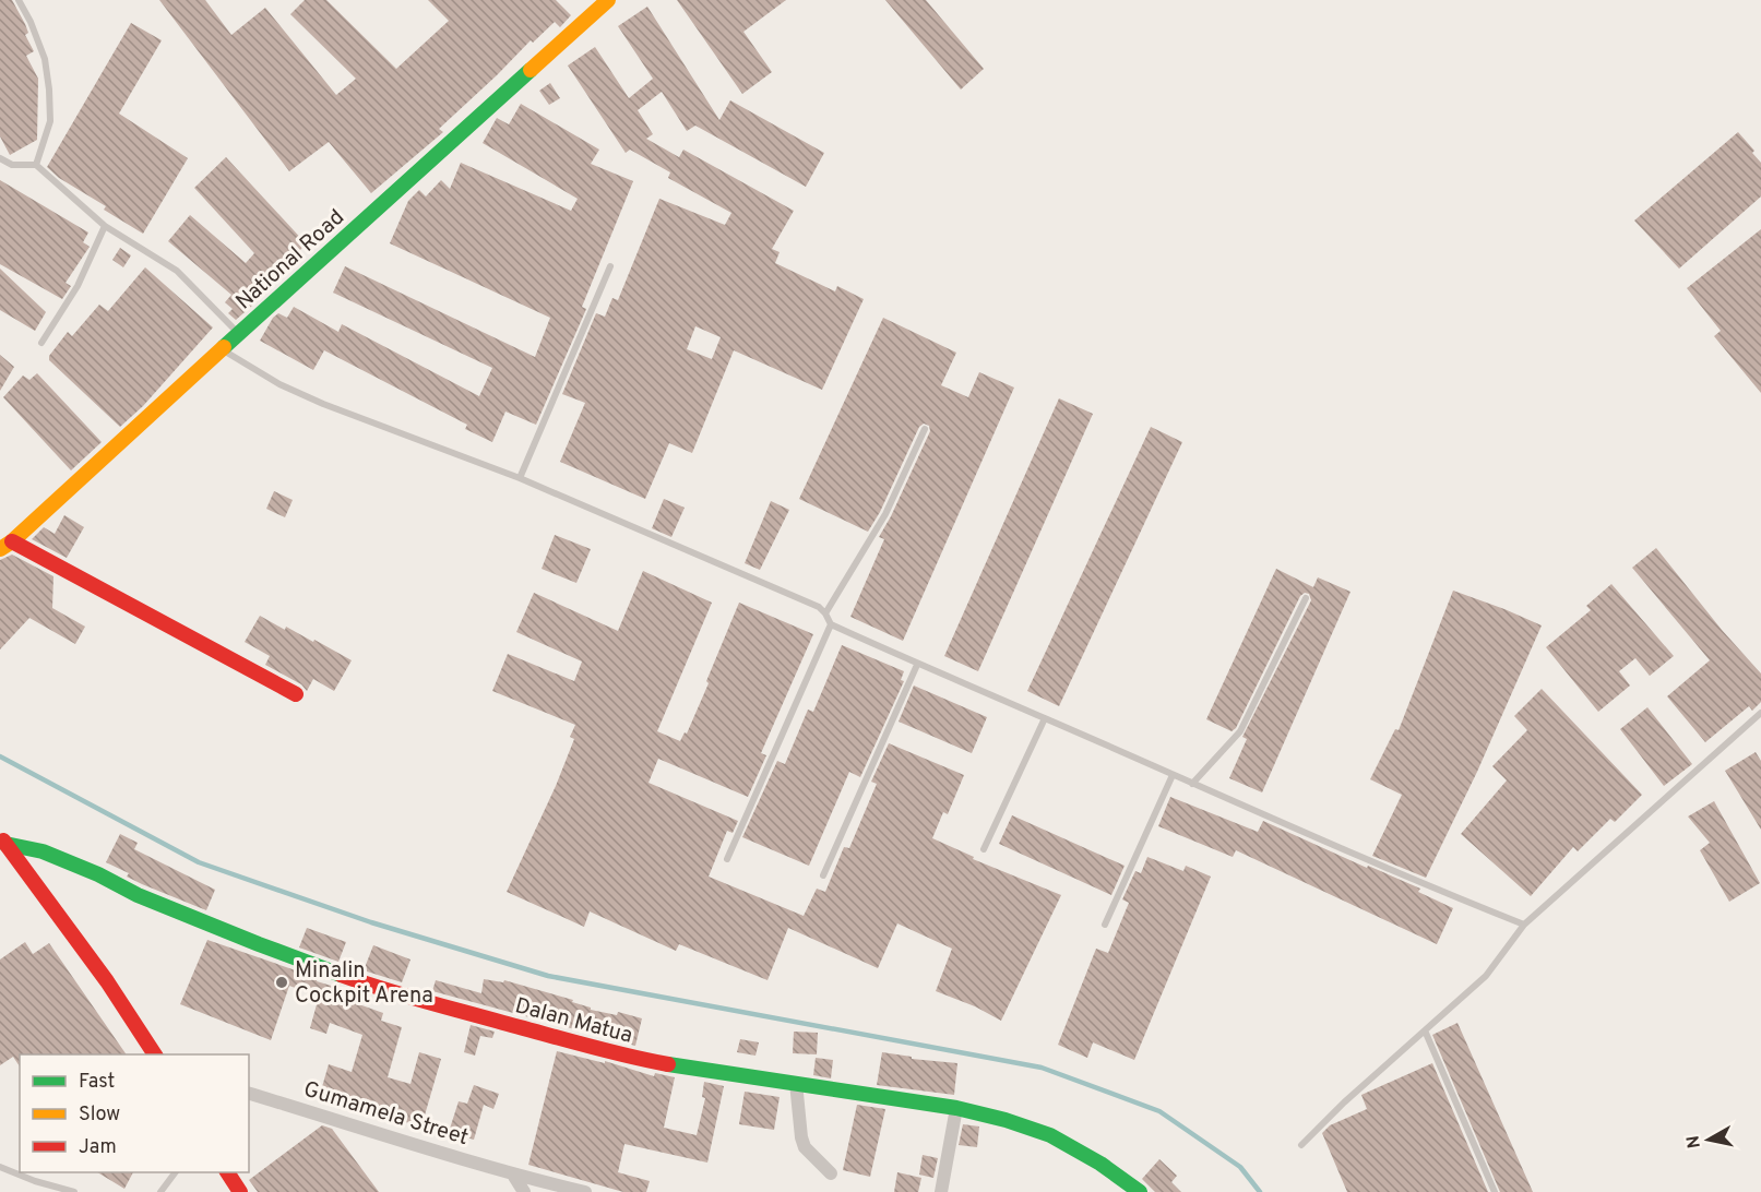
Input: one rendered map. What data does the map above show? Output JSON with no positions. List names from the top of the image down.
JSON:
{
  "streets": {
    "street": ["National Road", "Dalan Matua", "Gumamela Street"]
  },
  "places": ["Minalin Cockpit Arena"],
  "legend": ["Fast", "Slow", "Jam"],
  "north": "left"
}
